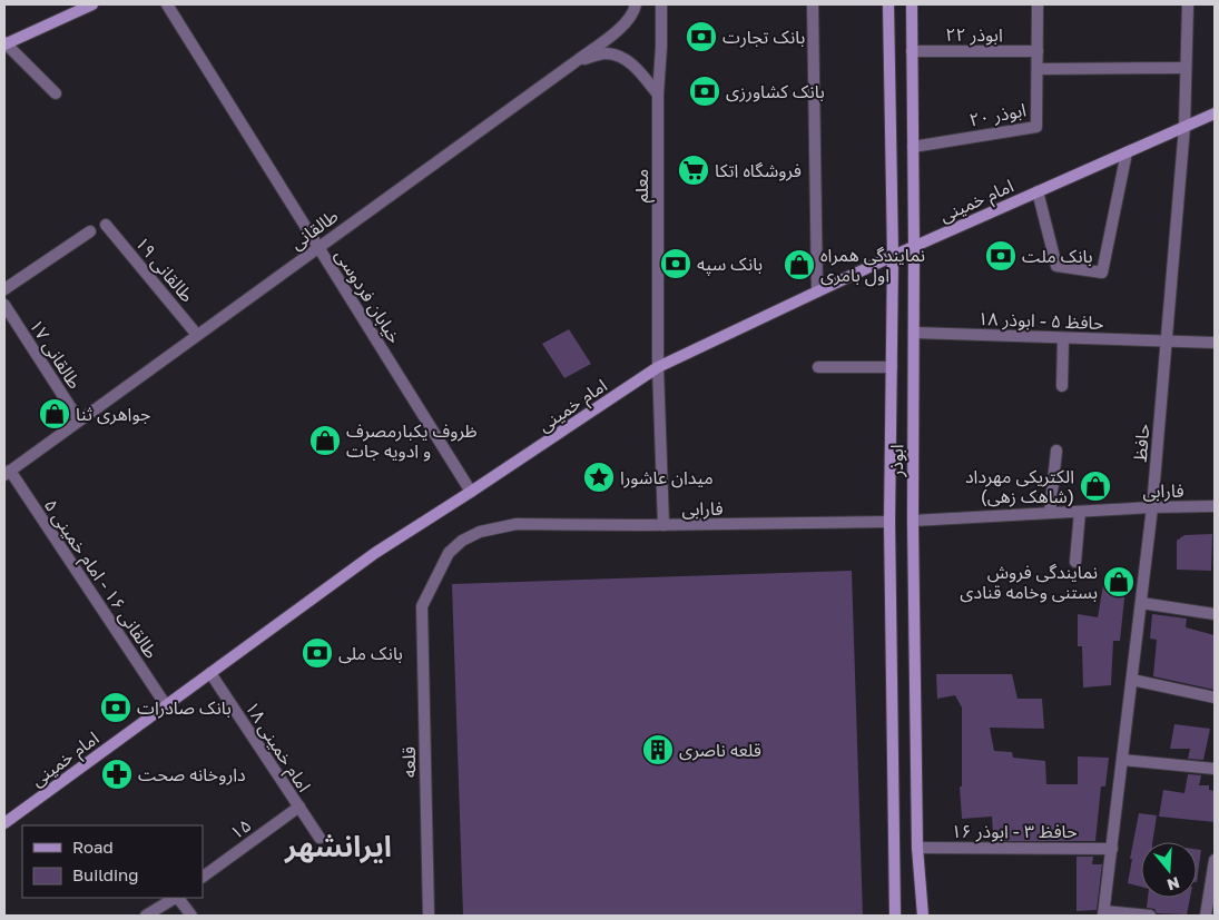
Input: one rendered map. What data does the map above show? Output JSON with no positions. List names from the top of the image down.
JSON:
{
  "streets": {
    "main road": ["امام خمینی", "ابوذر"],
    "street": [
      "ابوذر ۲۲",
      "ابوذر ۲۰",
      "معلم",
      "طالقانی",
      "طالقانی ۱۹",
      "خیابان فردوسی",
      "حافظ ۵ - ابوذر ۱۸",
      "طالقانی ۱۷",
      "حافظ",
      "فارابی",
      "طالقانی ۱۶ - امام خمینی ۵",
      "امام خمینی ۱۸",
      "قلعه",
      "۱۵",
      "حافظ ۳ - ابوذر ۱۶"
    ]
  },
  "crossings": [
    ["ابوذر ۲۲", "ابوذر ۲۰"],
    ["ابوذر ۲۲", "ابوذر"],
    ["ابوذر ۲۰", "ابوذر"],
    ["معلم", "امام خمینی"],
    ["معلم", "فارابی"],
    ["امام خمینی", "خیابان فردوسی"],
    ["امام خمینی", "حافظ"],
    ["امام خمینی", "ابوذر"],
    ["امام خمینی", "طالقانی ۱۶ - امام خمینی ۵"],
    ["امام خمینی", "امام خمینی ۱۸"],
    ["طالقانی", "طالقانی ۱۹"],
    ["طالقانی", "خیابان فردوسی"],
    ["طالقانی", "طالقانی ۱۷"],
    ["طالقانی", "طالقانی ۱۶ - امام خمینی ۵"],
    ["حافظ ۵ - ابوذر ۱۸", "حافظ"],
    ["حافظ ۵ - ابوذر ۱۸", "ابوذر"],
    ["حافظ", "فارابی"],
    ["حافظ", "حافظ ۳ - ابوذر ۱۶"],
    ["ابوذر", "فارابی"],
    ["ابوذر", "حافظ ۳ - ابوذر ۱۶"],
    ["فارابی", "قلعه"],
    ["امام خمینی ۱۸", "۱۵"]
  ],
  "districts": ["ایرانشهر"],
  "places": {
    "bank": [
      "بانک تجارت",
      "بانک کشاورزی",
      "بانک ملت",
      "بانک سپه",
      "بانک ملی",
      "بانک صادرات"
    ],
    "supermarket": ["فروشگاه اتکا"],
    "shop": [
      "نمایندگی همراه اول بامری",
      "جواهری ثنا",
      "ظروف یکبارمصرف و ادویه جات",
      "الکتریکی مهرداد (شاهک زهی)",
      "نمایندگی فروش بستنی وخامه قنادی"
    ],
    "place": ["میدان عاشورا"],
    "building": ["قلعه ناصری"],
    "pharmacy": ["داروخانه صحت"]
  },
  "legend": ["Road", "Building"],
  "north": "bottom"
}
